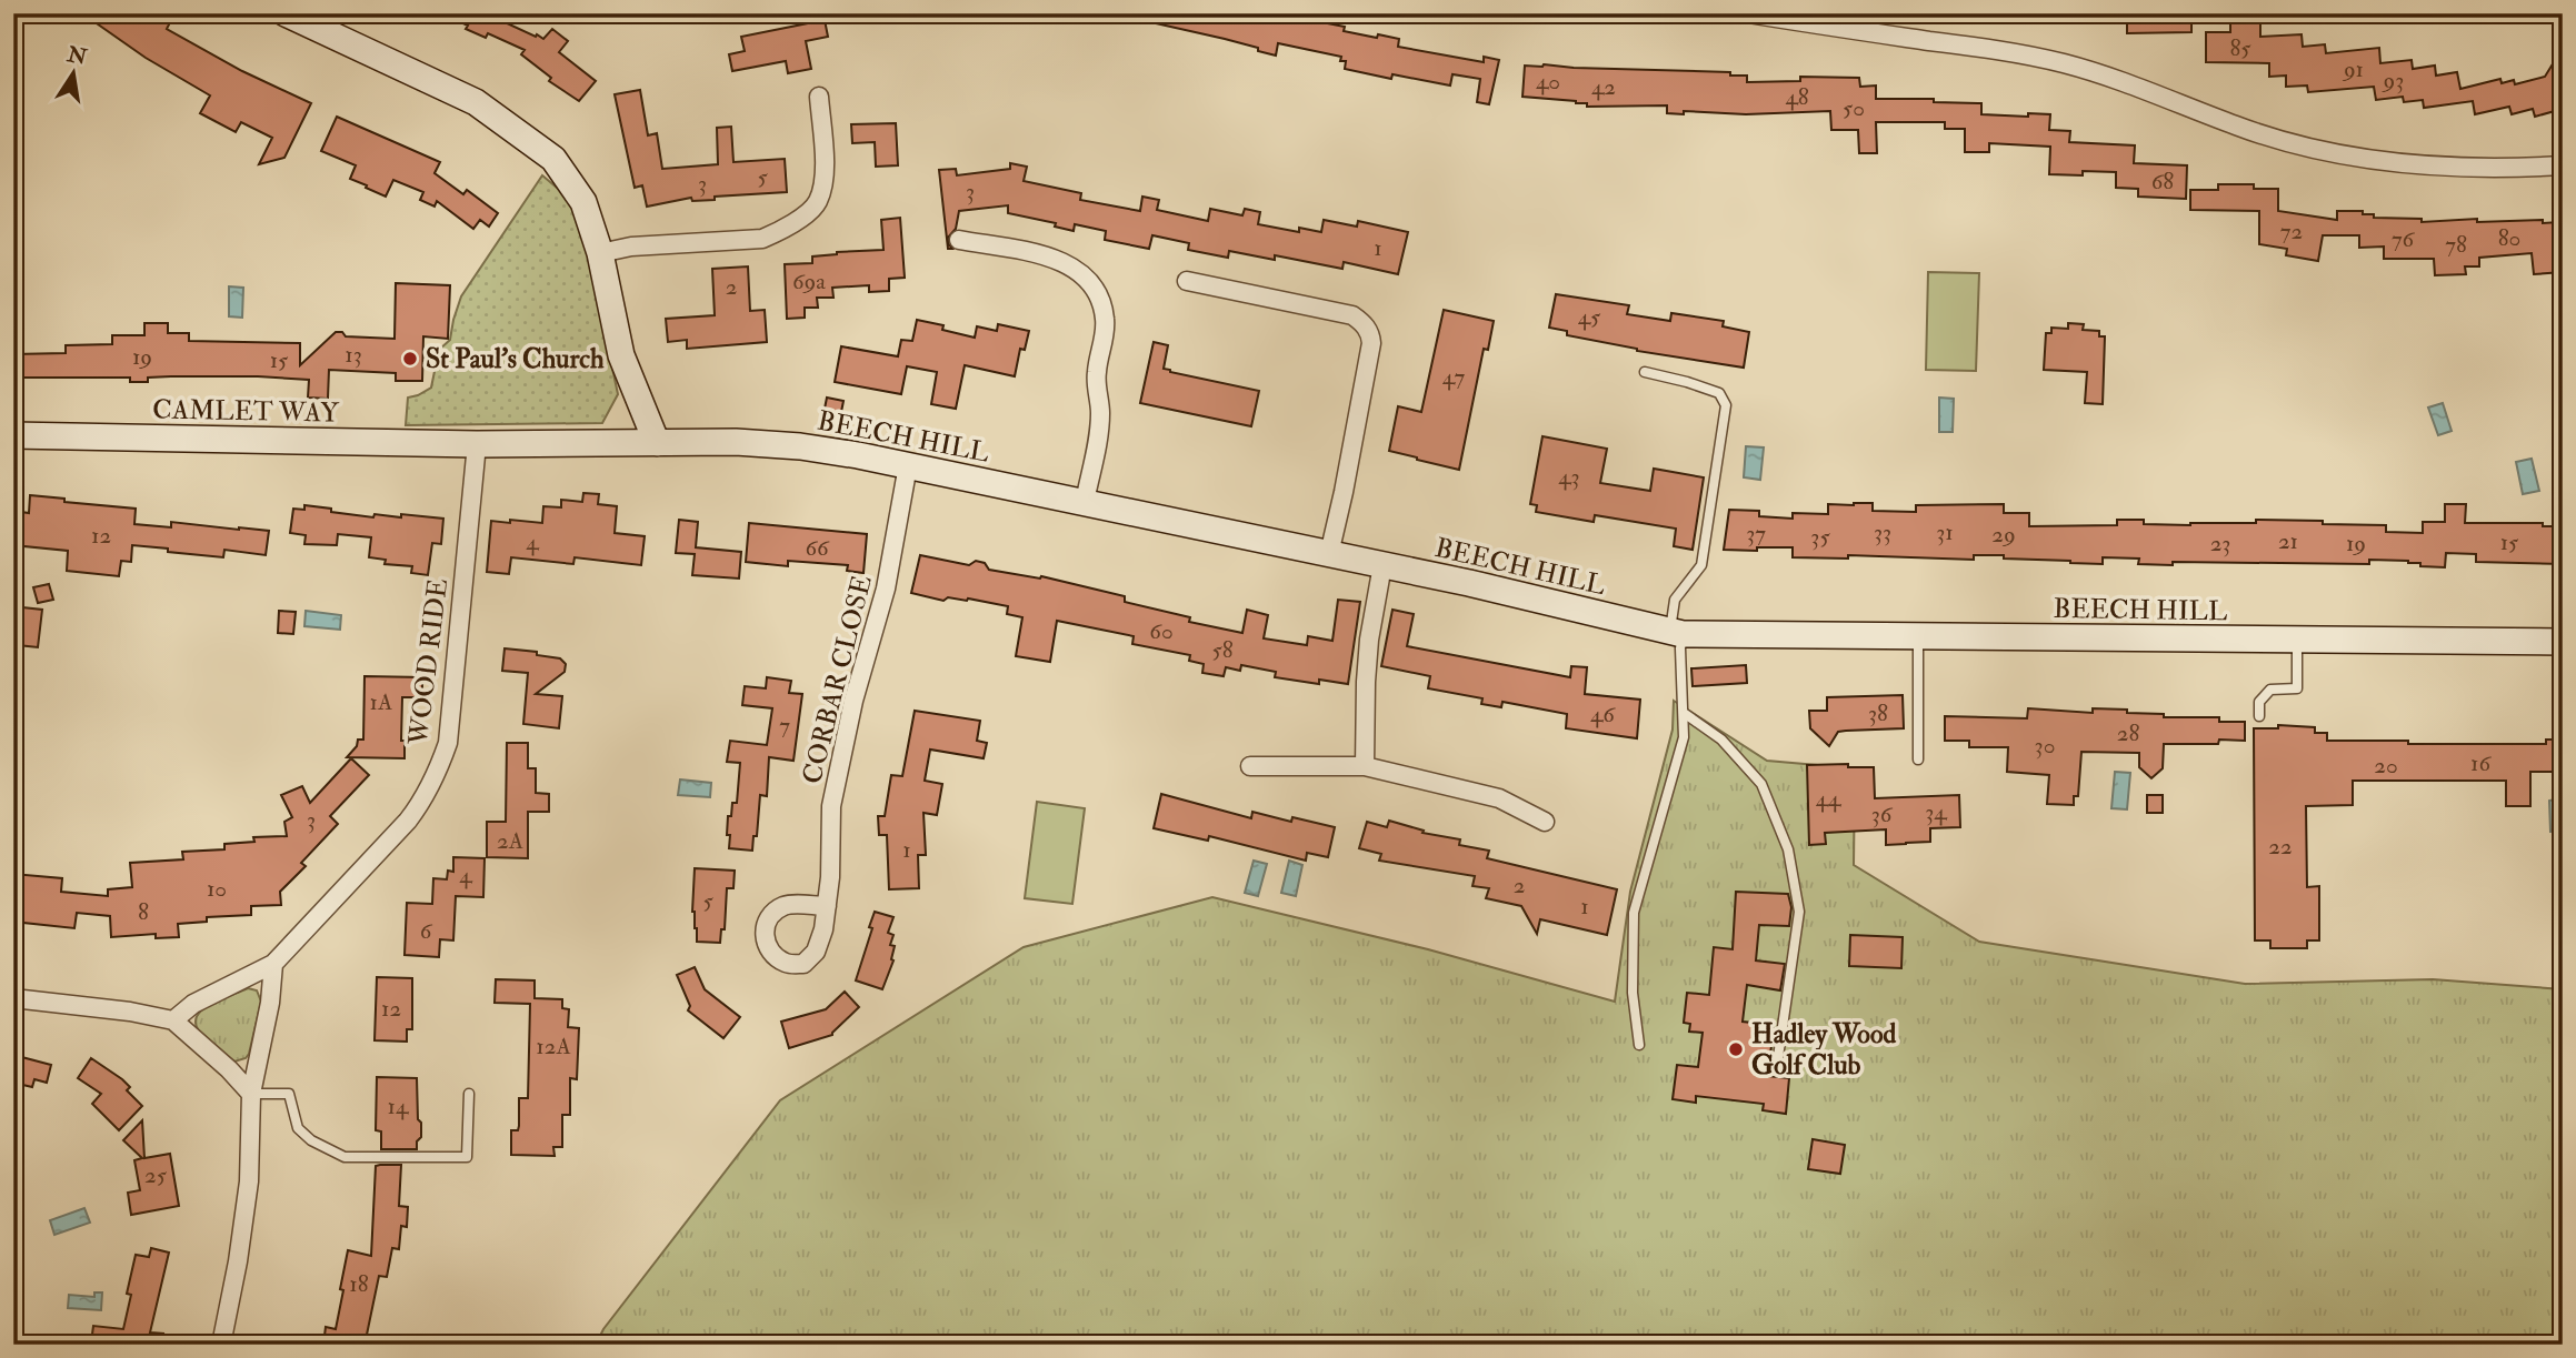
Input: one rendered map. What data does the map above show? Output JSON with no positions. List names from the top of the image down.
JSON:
{
  "streets": {
    "street": [
      "CAMLET WAY",
      "BEECH HILL",
      "WOOD RIDE",
      "CORBAR CLOSE"
    ]
  },
  "crossings": [
    ["CAMLET WAY", "BEECH HILL"],
    ["CAMLET WAY", "WOOD RIDE"],
    ["BEECH HILL", "WOOD RIDE"],
    ["BEECH HILL", "CORBAR CLOSE"]
  ],
  "places": ["St Paul's Church", "Hadley Wood Golf Club"],
  "house_numbers": [
    "85",
    "91",
    "93",
    "40",
    "42",
    "48",
    "50",
    "5",
    "68",
    "3",
    "3",
    "72",
    "80",
    "76",
    "78",
    "1",
    "69a",
    "2",
    "45",
    "13",
    "19",
    "15",
    "47",
    "43",
    "33",
    "31",
    "37",
    "29",
    "12",
    "35",
    "21",
    "4",
    "15",
    "23",
    "19",
    "66",
    "60",
    "58",
    "1A",
    "38",
    "46",
    "7",
    "28",
    "30",
    "16",
    "20",
    "44",
    "34",
    "36",
    "3",
    "2A",
    "22",
    "1",
    "4",
    "2",
    "10",
    "5",
    "1",
    "8",
    "6",
    "12",
    "12A",
    "14",
    "25",
    "18"
  ],
  "north": "top"
}
